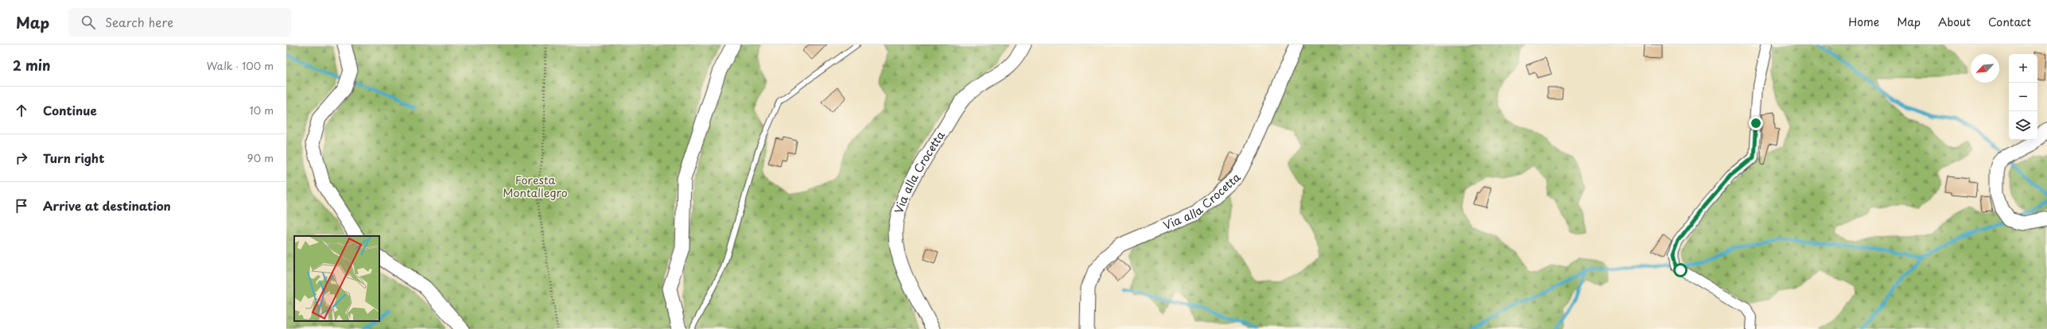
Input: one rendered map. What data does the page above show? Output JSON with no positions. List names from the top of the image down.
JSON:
{
  "streets": {
    "street": ["Via alla Crocetta"]
  },
  "parks": ["Foresta Montallegro"],
  "north": "bottom left",
  "page": {
    "header": "Map",
    "search": "Search here",
    "nav": [
      "Home",
      "Map",
      "About",
      "Contact"
    ],
    "heading": ["2 min", "Walk · 100 m"],
    "map_buttons": ["+", "−"],
    "list": [
      ["Continue", "10 m"],
      ["Turn right", "90 m"],
      "Arrive at destination"
    ]
  }
}
